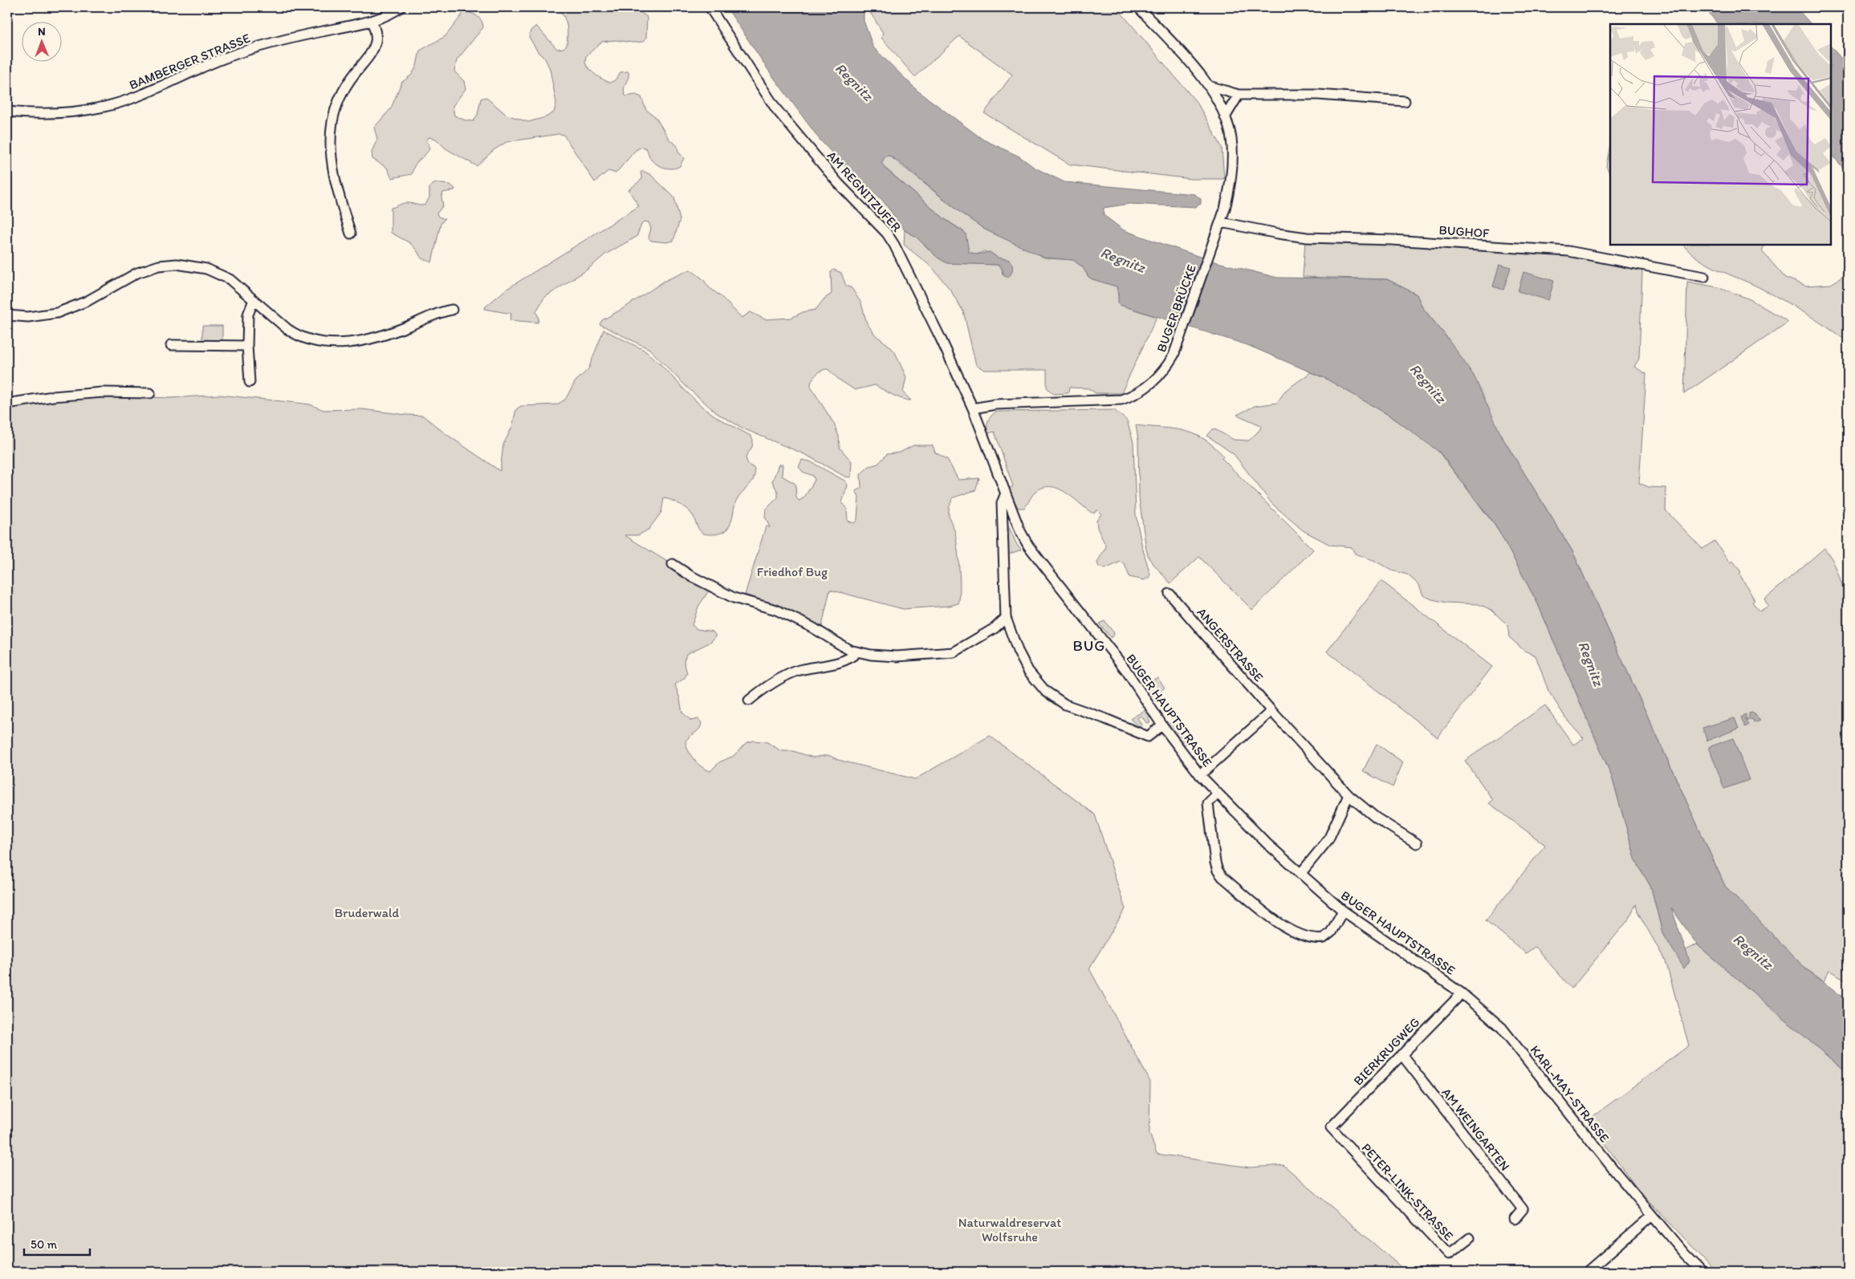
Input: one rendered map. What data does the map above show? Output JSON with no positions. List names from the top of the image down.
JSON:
{
  "streets": {
    "street": [
      "BAMBERGER STRASSE",
      "AM REGNITZUFER",
      "BUGHOF",
      "BUGER BRÜCKE",
      "ANGERSTRASSE",
      "BUGER HAUPTSTRASSE",
      "BIERKRUGWEG",
      "KARL-MAY-STRASSE",
      "AM WEINGARTEN",
      "PETER-LINK-STRASSE"
    ]
  },
  "crossings": [
    ["AM REGNITZUFER", "BUGER BRÜCKE"],
    ["AM REGNITZUFER", "BUGER HAUPTSTRASSE"],
    ["BUGHOF", "BUGER BRÜCKE"],
    ["BUGER BRÜCKE", "BUGER HAUPTSTRASSE"],
    ["BUGER HAUPTSTRASSE", "BIERKRUGWEG"],
    ["BUGER HAUPTSTRASSE", "KARL-MAY-STRASSE"],
    ["BIERKRUGWEG", "KARL-MAY-STRASSE"],
    ["BIERKRUGWEG", "AM WEINGARTEN"],
    ["BIERKRUGWEG", "PETER-LINK-STRASSE"]
  ],
  "districts": ["BUG"],
  "water": ["Regnitz"],
  "parks": ["Friedhof Bug", "Bruderwald", "Naturwaldreservat Wolfsruhe"],
  "scale_bar": "50 m",
  "north": "top"
}
